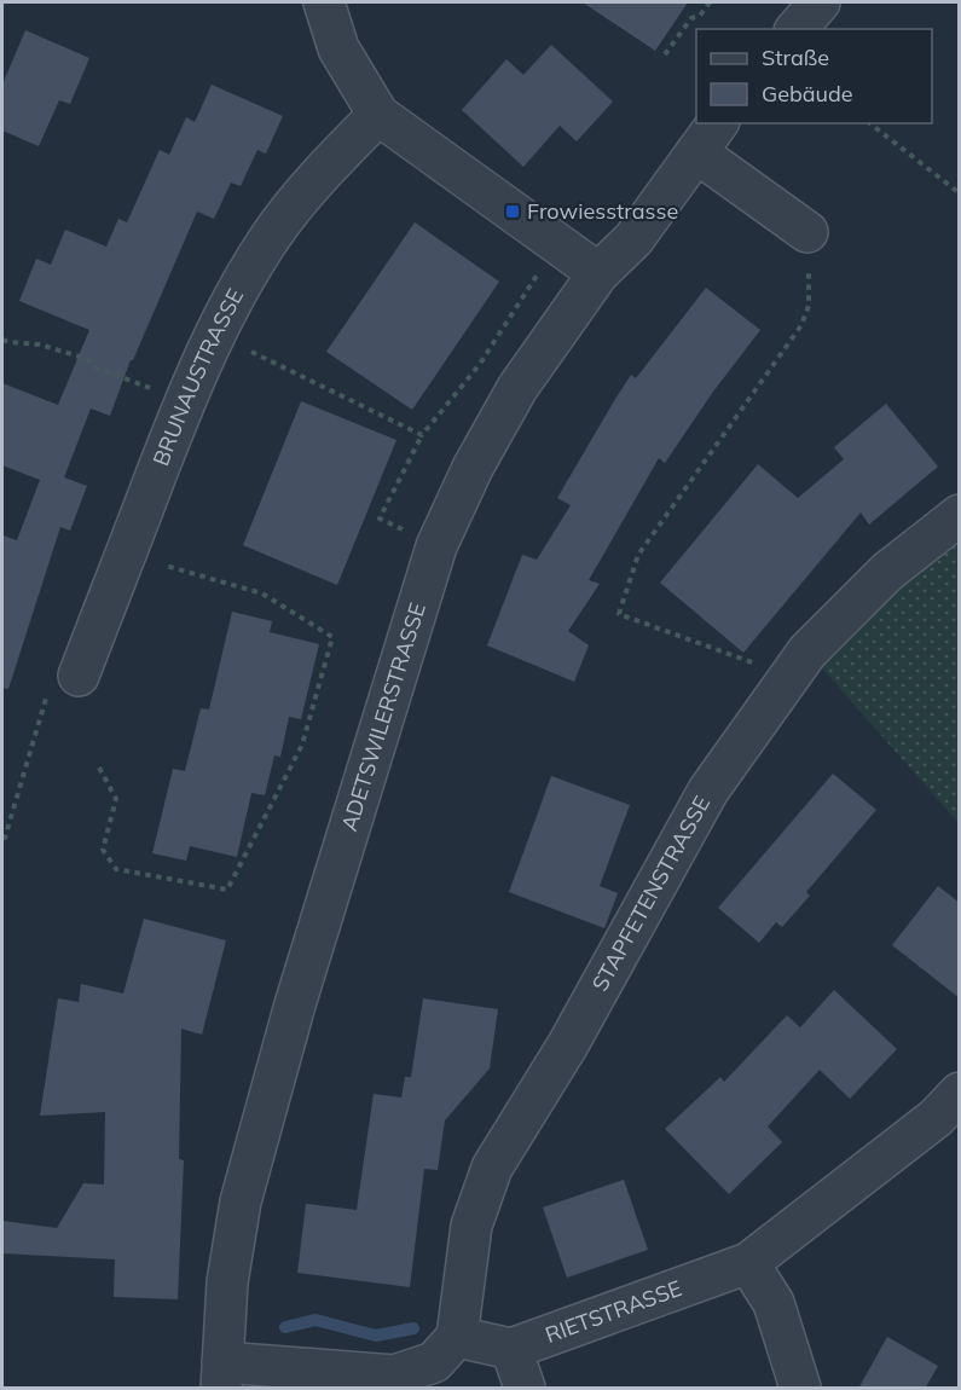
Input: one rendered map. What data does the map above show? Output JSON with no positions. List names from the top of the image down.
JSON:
{
  "streets": {
    "street": [
      "BRUNAUSTRASSE",
      "ADETSWILERSTRASSE",
      "STAPFETENSTRASSE",
      "RIETSTRASSE"
    ]
  },
  "places": {
    "transit": ["Frowiesstrasse"]
  },
  "legend": ["Straße", "Gebäude"]
}
